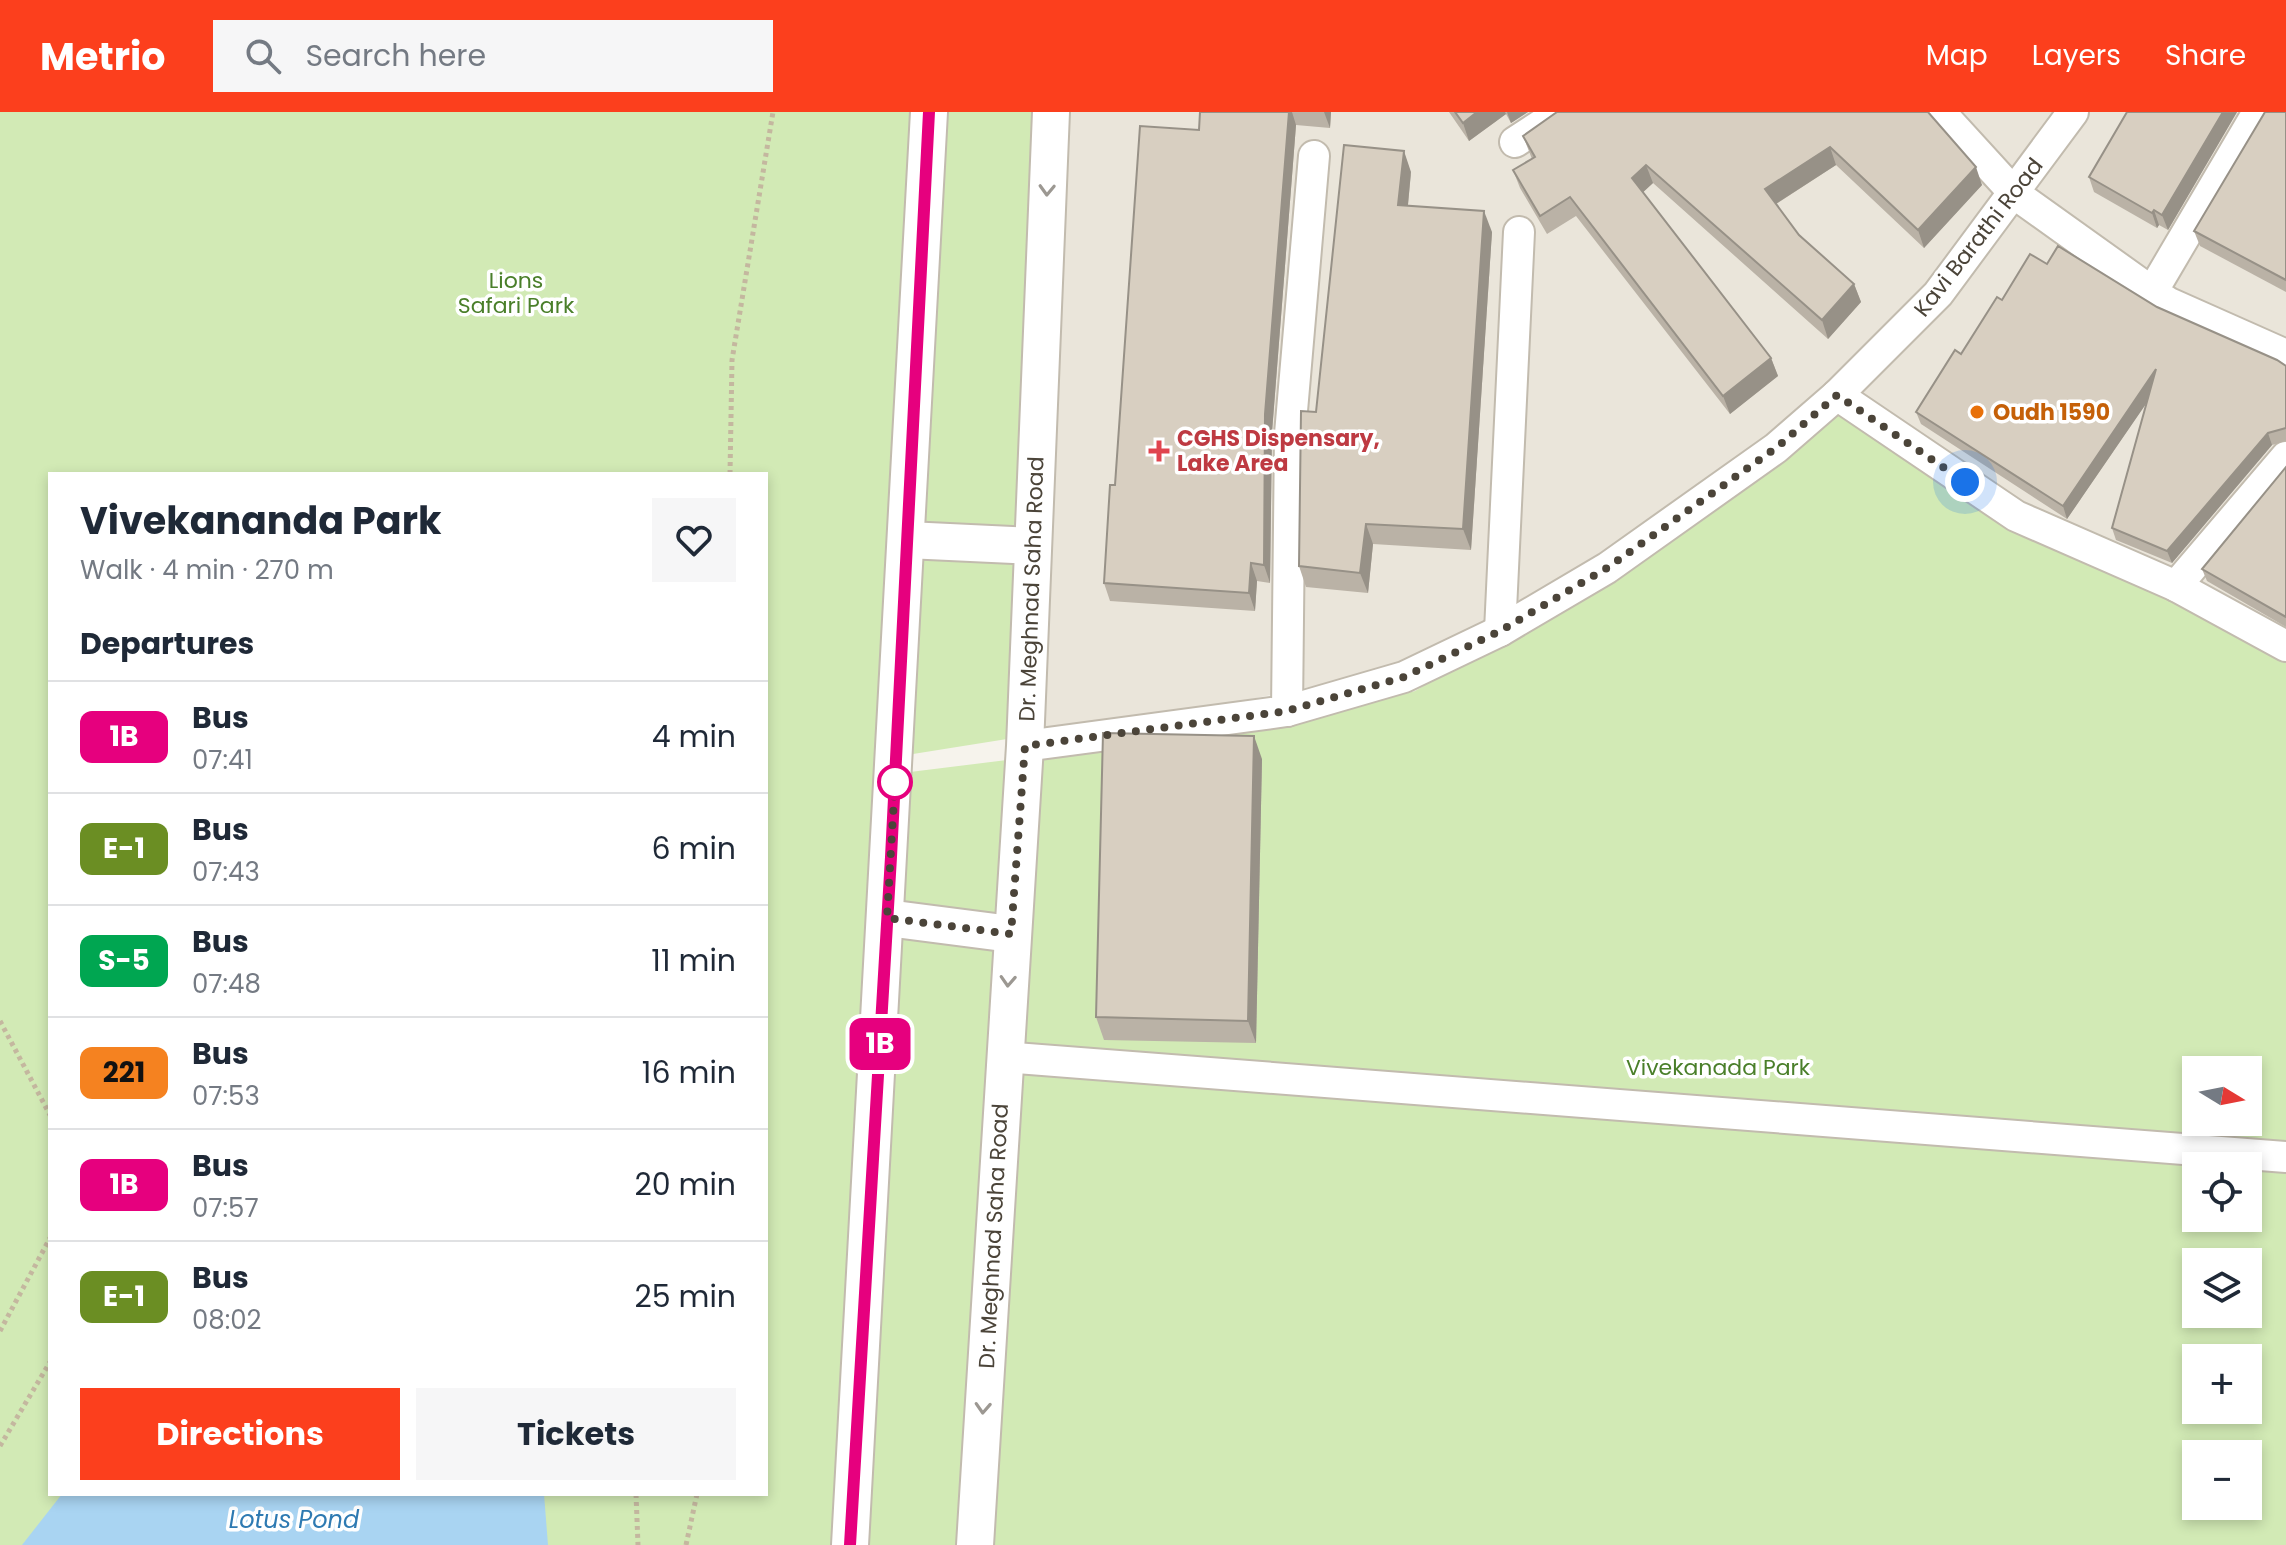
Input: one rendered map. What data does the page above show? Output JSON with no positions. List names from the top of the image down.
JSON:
{
  "streets": {
    "street": ["Kavi Barathi Road", "Dr. Meghnad Saha Road"]
  },
  "crossings": [
    ["Kavi Barathi Road", "Dr. Meghnad Saha Road"]
  ],
  "water": ["Lotus Pond"],
  "parks": ["Lions Safari Park", "Vivekanada Park"],
  "places": {
    "other": ["Oudh 1590"],
    "health": ["CGHS Dispensary, Lake Area"]
  },
  "lines": ["bus line 1B"],
  "north": "right",
  "page": {
    "header": "Metrio",
    "search": "Search here",
    "nav": ["Map", "Layers", "Share"],
    "on_map": "1B",
    "heading": [
      ["Vivekananda Park", "Walk · 4 min · 270 m"],
      "Departures"
    ],
    "list": [
      {
        "mark": "1B",
        "name": "Bus",
        "note": "07:41",
        "value": "4 min"
      },
      {
        "mark": "E-1",
        "name": "Bus",
        "note": "07:43",
        "value": "6 min"
      },
      {
        "mark": "S-5",
        "name": "Bus",
        "note": "07:48",
        "value": "11 min"
      },
      {
        "mark": "221",
        "name": "Bus",
        "note": "07:53",
        "value": "16 min"
      },
      {
        "mark": "1B",
        "name": "Bus",
        "note": "07:57",
        "value": "20 min"
      },
      {
        "mark": "E-1",
        "name": "Bus",
        "note": "08:02",
        "value": "25 min"
      }
    ],
    "map_buttons": ["+", "−"],
    "buttons": ["Directions", "Tickets"]
  }
}
